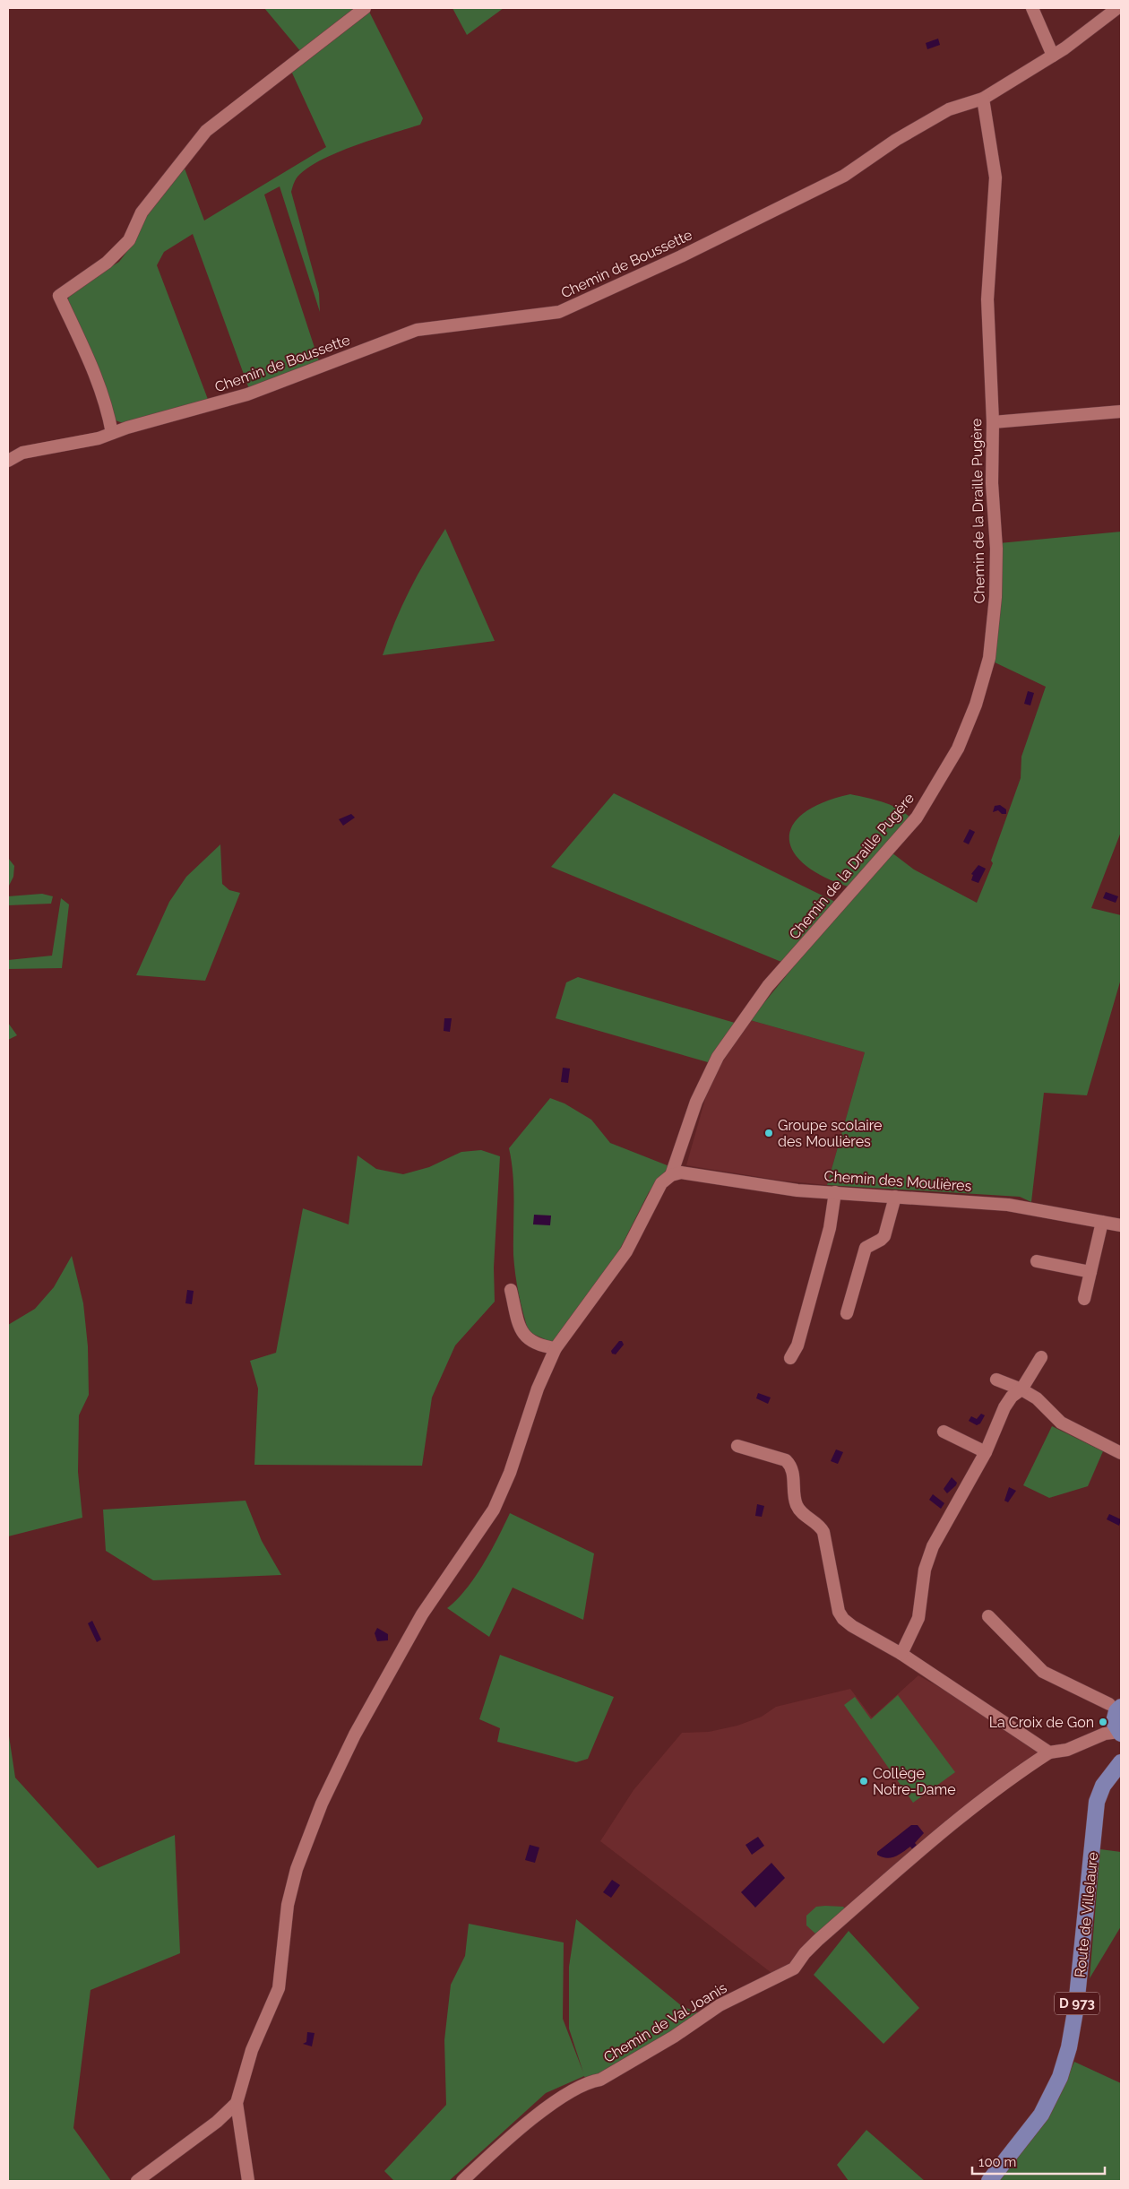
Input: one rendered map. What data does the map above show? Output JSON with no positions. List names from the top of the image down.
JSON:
{
  "streets": {
    "main road": ["Route de Villelaure", "D 973"],
    "street": [
      "Chemin de Boussette",
      "Chemin de la Draille Pugère",
      "Chemin des Moulières",
      "Chemin de Val Joanis"
    ]
  },
  "crossings": [
    ["Chemin de Boussette", "Chemin de la Draille Pugère"],
    ["Chemin de la Draille Pugère", "Chemin des Moulières"]
  ],
  "places": ["Groupe scolaire des Moulières", "La Croix de Gon", "Collège Notre-Dame"],
  "scale_bar": "100 m"
}
